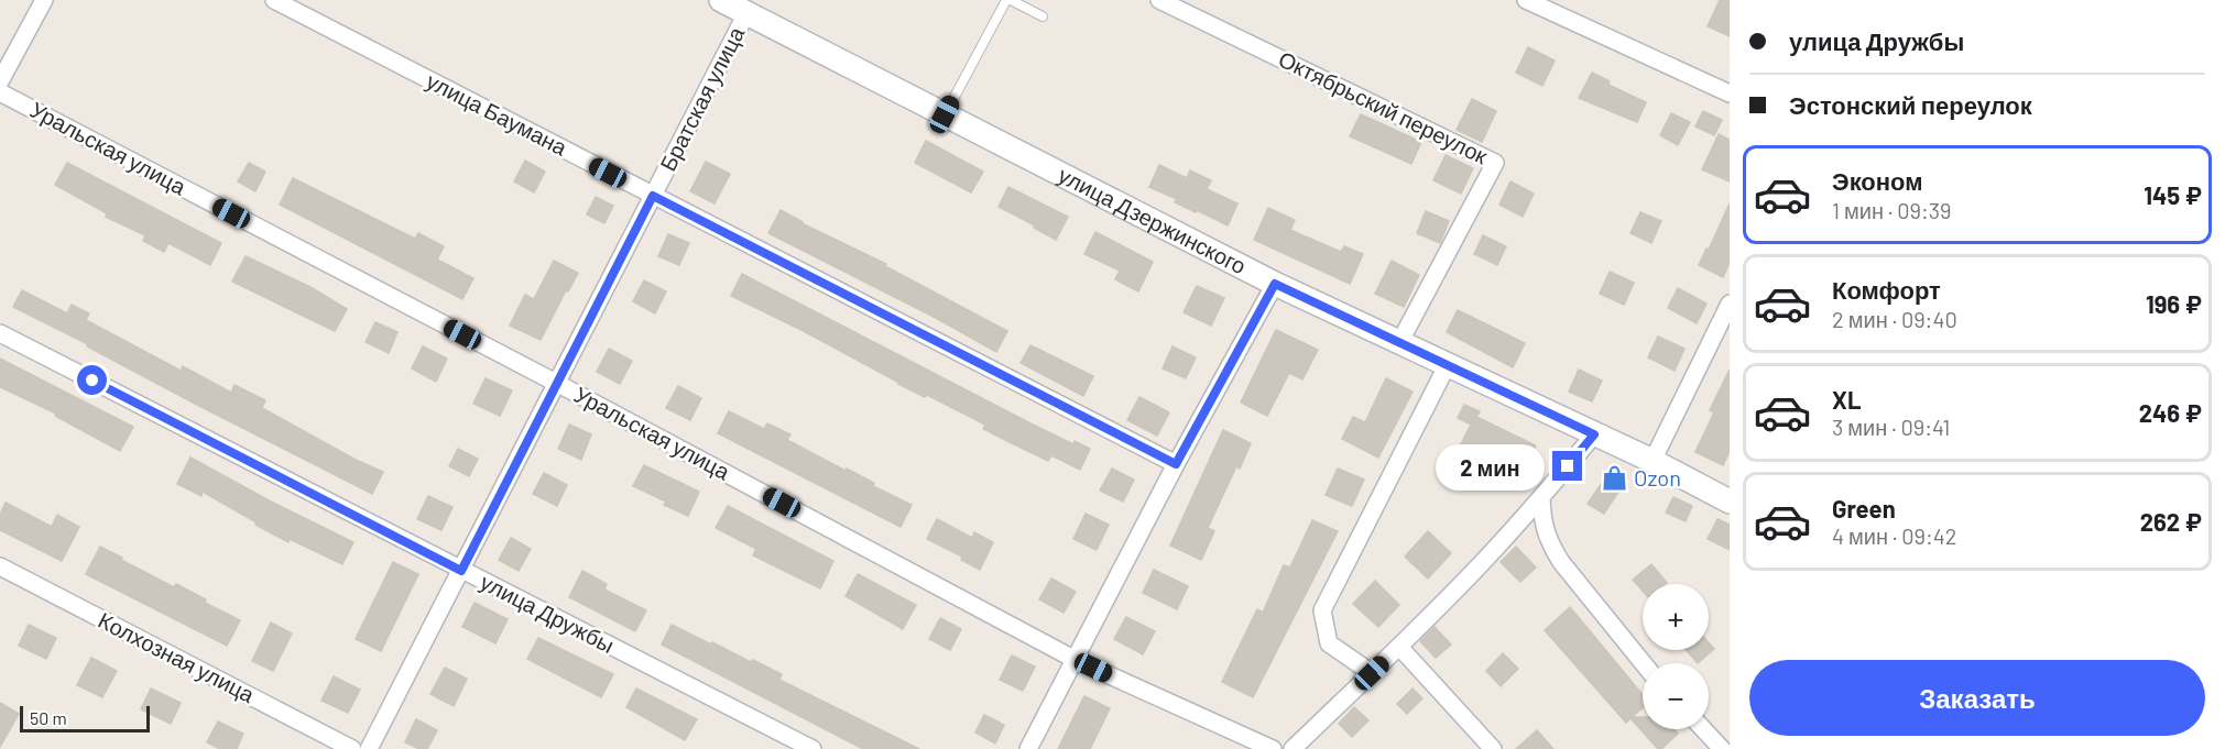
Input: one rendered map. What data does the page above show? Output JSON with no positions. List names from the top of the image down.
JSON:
{
  "streets": {
    "street": [
      "Братская улица",
      "Октябрьский переулок",
      "улица Баумана",
      "Уральская улица",
      "улица Дзержинского",
      "улица Дружбы",
      "Колхозная улица"
    ]
  },
  "crossings": [
    ["Братская улица", "улица Баумана"],
    ["Братская улица", "Уральская улица"],
    ["Братская улица", "улица Дзержинского"],
    ["Братская улица", "улица Дружбы"],
    ["Октябрьский переулок", "улица Дзержинского"]
  ],
  "places": {
    "shop": ["Ozon"]
  },
  "scale_bar": "50 m",
  "page": {
    "banner": ["улица Дружбы", "Эстонский переулок"],
    "list": [
      {
        "name": "Эконом",
        "note": "1 мин · 09:39",
        "value": "145 ₽"
      },
      {
        "name": "Комфорт",
        "note": "2 мин · 09:40",
        "value": "196 ₽"
      },
      {
        "name": "XL",
        "note": "3 мин · 09:41",
        "value": "246 ₽"
      },
      {
        "name": "Green",
        "note": "4 мин · 09:42",
        "value": "262 ₽"
      }
    ],
    "bubble": "2 мин",
    "map_buttons": ["+", "−"],
    "buttons": "Заказать",
    "scale": "50 m"
  }
}
